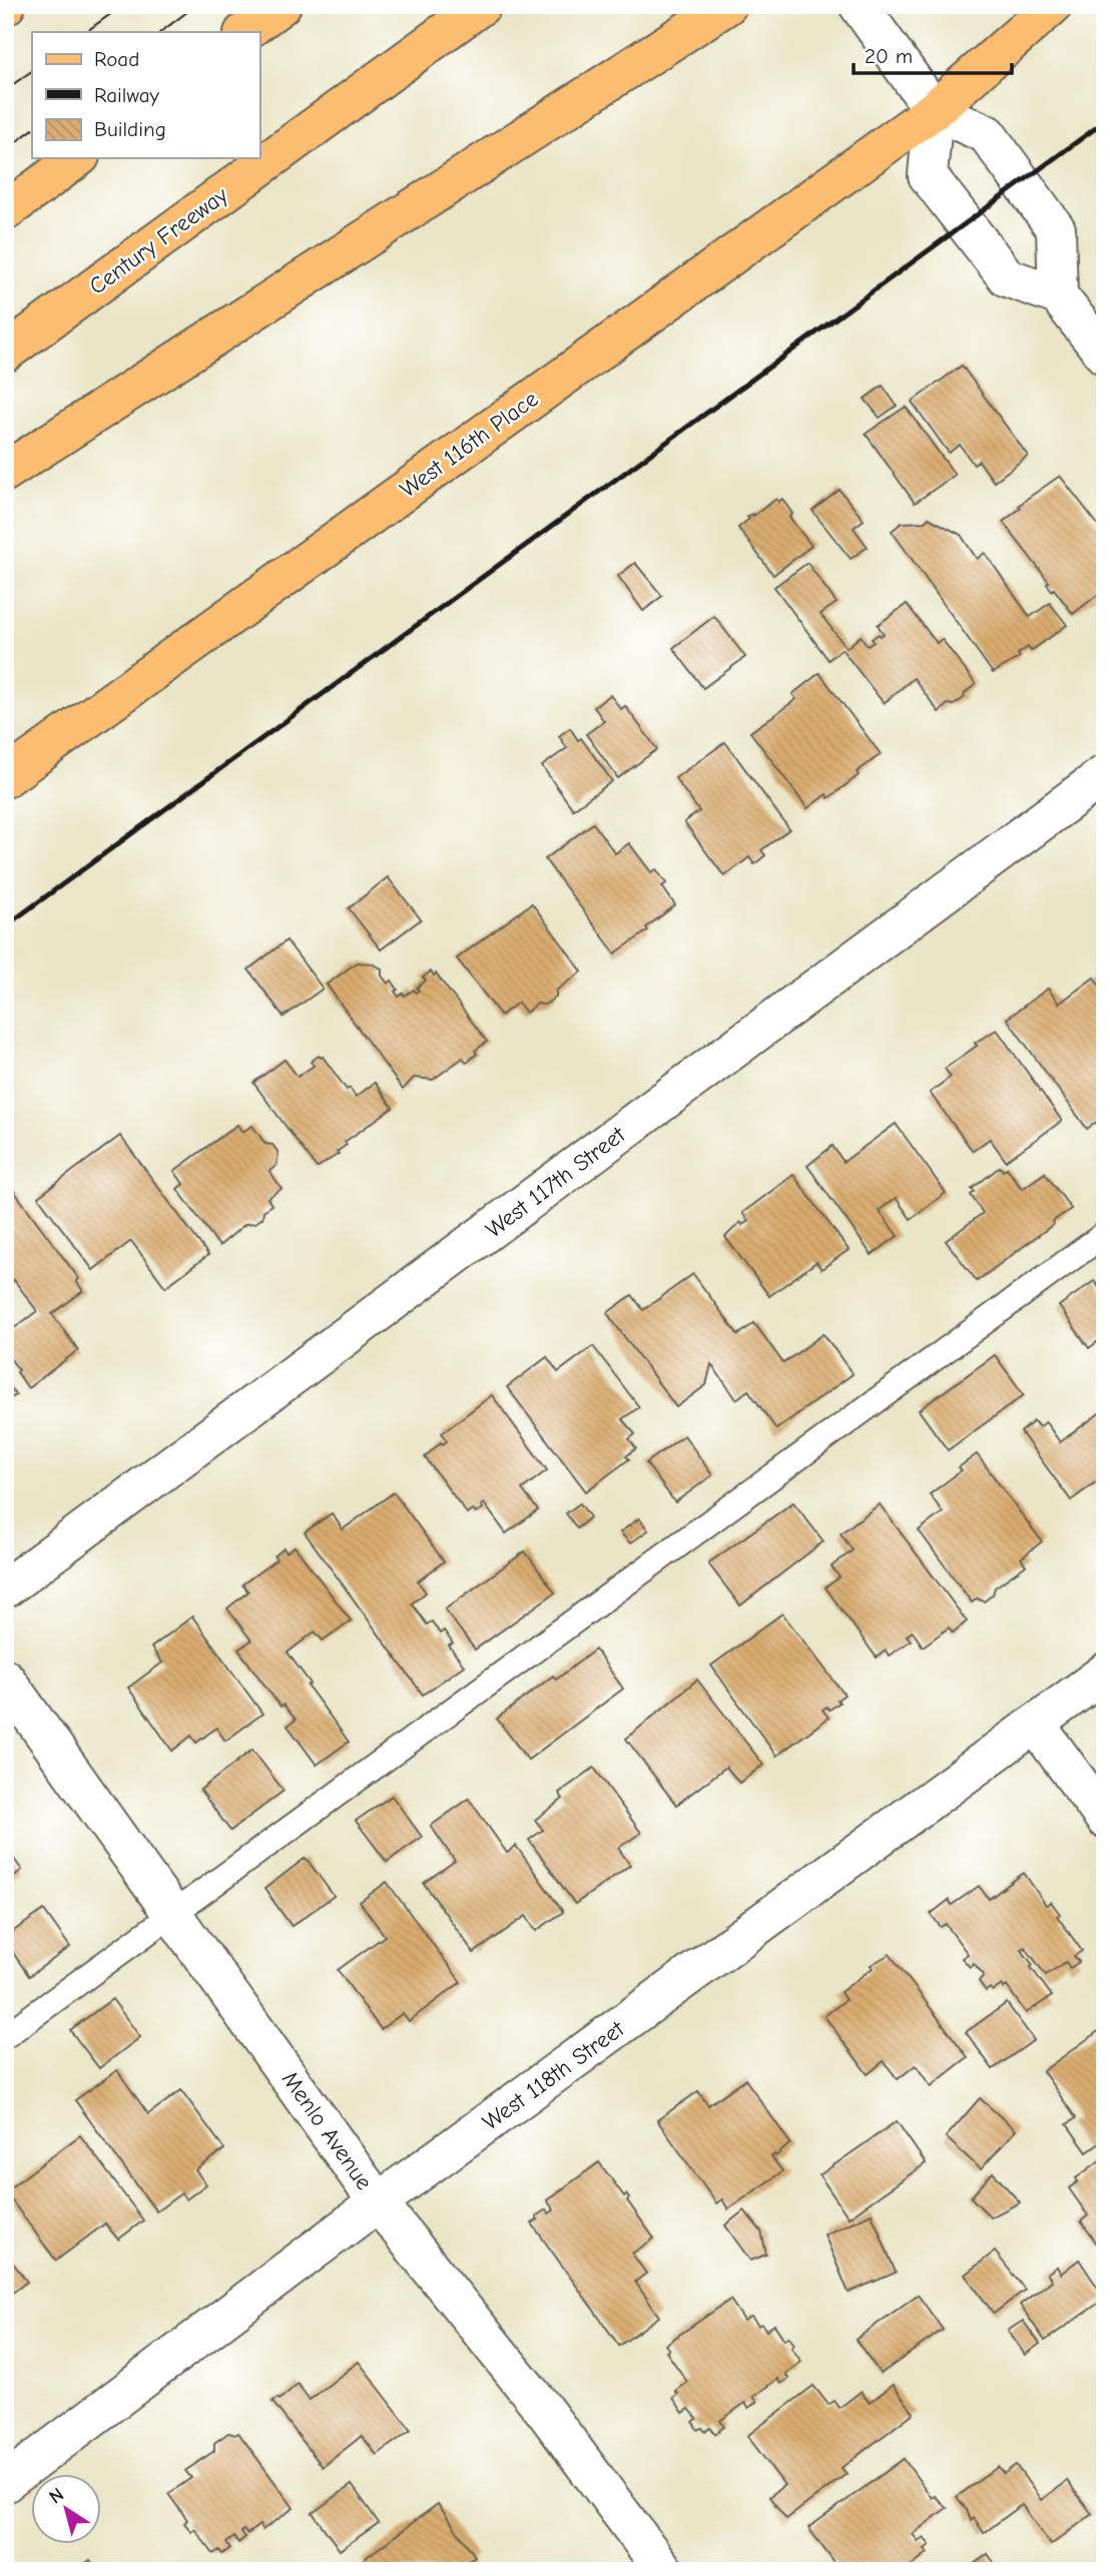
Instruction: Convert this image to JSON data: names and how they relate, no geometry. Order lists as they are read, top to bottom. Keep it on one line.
{"streets":{"main road":["Century Freeway","West 116th Place"],"street":["West 117th Street","West 118th Street","Menlo Avenue"]},"crossings":[["West 118th Street","Menlo Avenue"]],"legend":["Road","Railway","Building"],"scale_bar":"20 m","north":"top left"}
